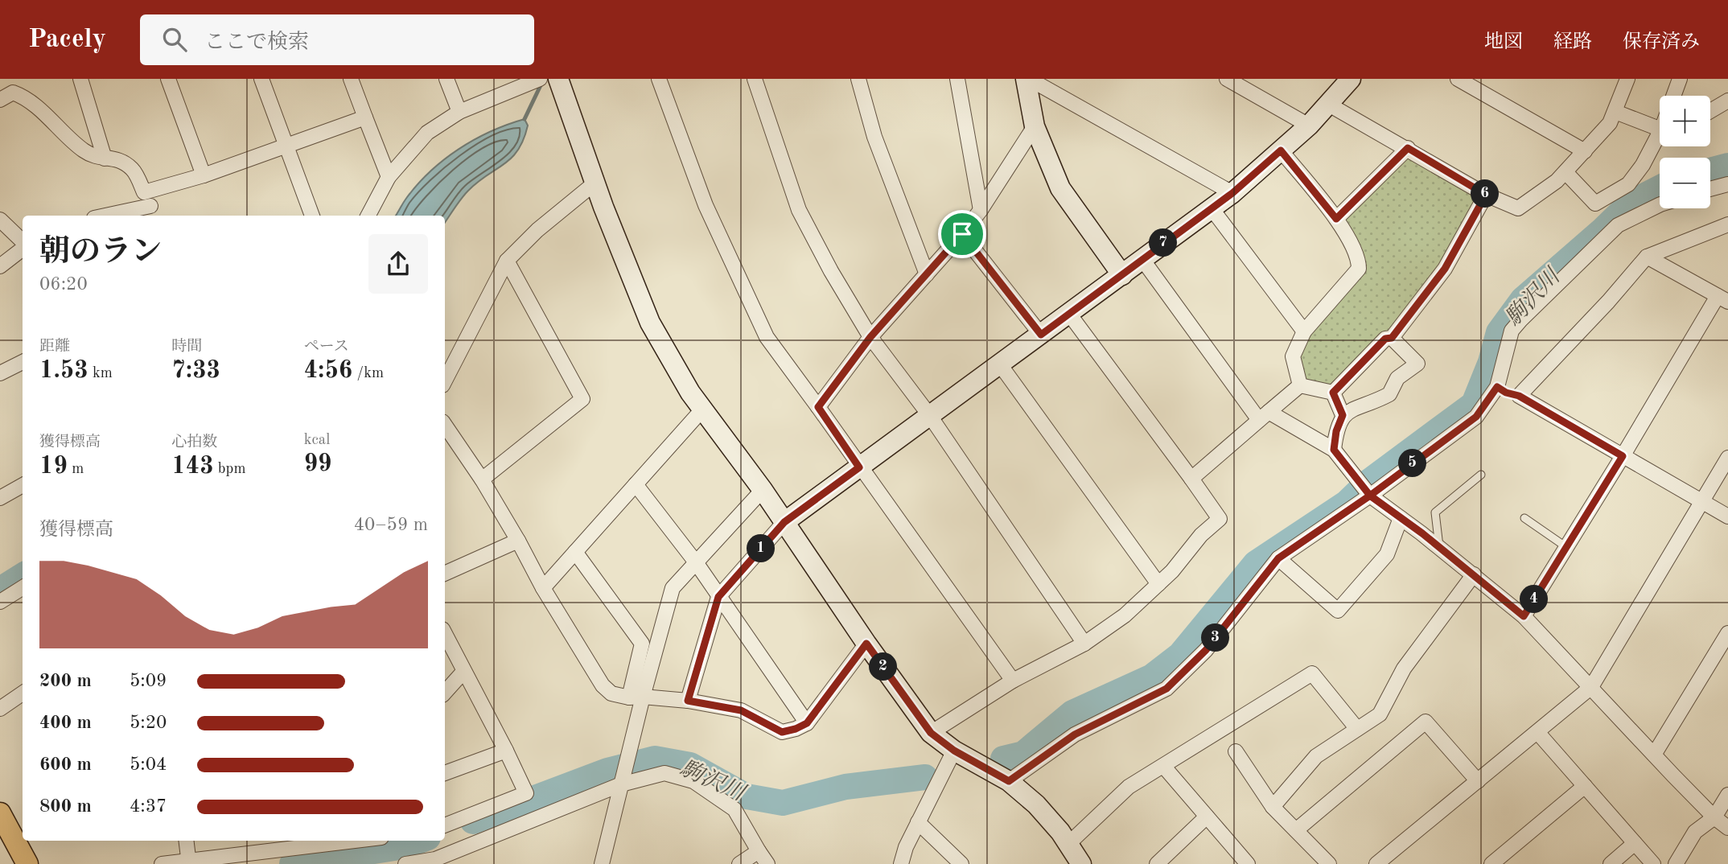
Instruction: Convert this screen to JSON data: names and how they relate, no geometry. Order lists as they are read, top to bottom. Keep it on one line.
{"water":["駒沢川"],"page":{"header":"Pacely","search":"ここで検索","nav":["地図","経路","保存済み"],"map_buttons":["+","−"],"pins":["6","7","5","1","4","3","2"],"heading":["朝のラン","06:20"],"stats":[["距離","1.53 km"],["時間","7:33"],["ペース","4:56 /km"],["獲得標高","19 m"],["心拍数","143 bpm"],["kcal","99"]],"chart":["獲得標高","40–59 m"],"list":[{"name":"200 m","note":"5:09"},{"name":"400 m","note":"5:20"},{"name":"600 m","note":"5:04"},{"name":"800 m","note":"4:37"}]}}
